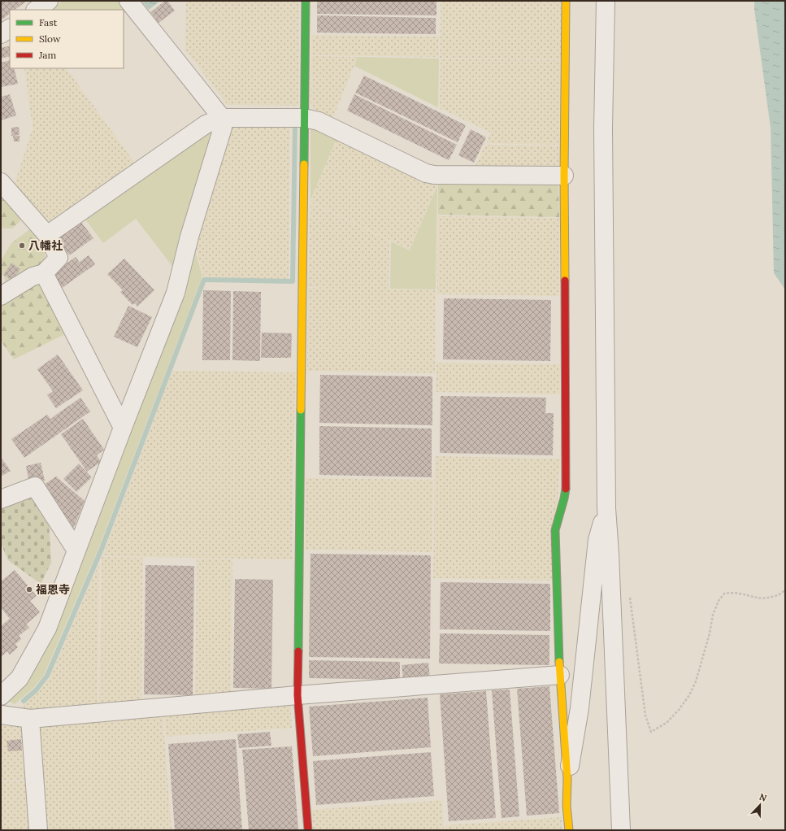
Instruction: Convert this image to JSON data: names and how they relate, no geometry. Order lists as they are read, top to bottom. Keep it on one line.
{"places":["八幡社","福恩寺"],"legend":["Fast","Slow","Jam"],"north":"top"}
